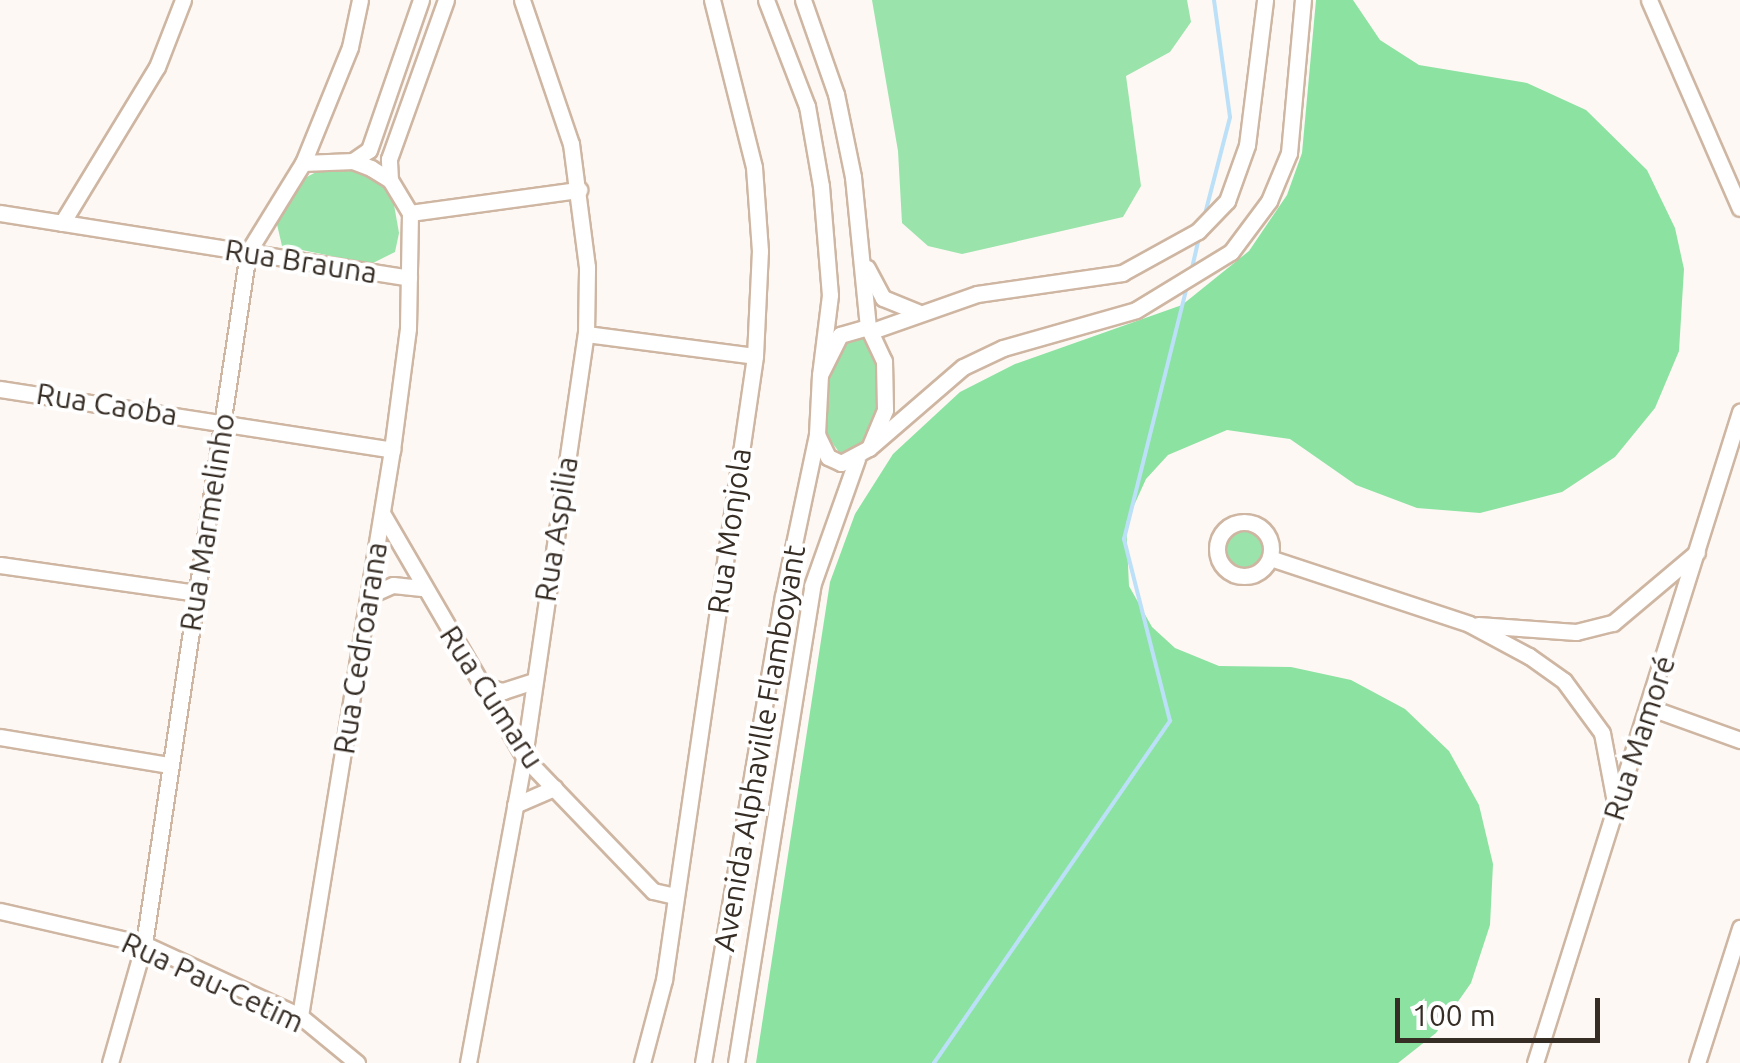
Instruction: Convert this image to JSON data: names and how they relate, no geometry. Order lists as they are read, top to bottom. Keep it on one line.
{"streets":{"street":["Rua Brauna","Rua Caoba","Rua Marmelinho","Rua Aspilia","Rua Monjola","Rua Cedroarana","Rua Cumaru","Rua Mamoré","Avenida Alphaville Flamboyant","Rua Pau-Cetim"]},"crossings":[["Rua Brauna","Rua Marmelinho"],["Rua Brauna","Rua Cedroarana"],["Rua Caoba","Rua Marmelinho"],["Rua Caoba","Rua Cedroarana"],["Rua Marmelinho","Rua Pau-Cetim"],["Rua Aspilia","Rua Cumaru"],["Rua Monjola","Rua Cumaru"],["Rua Cedroarana","Rua Cumaru"],["Rua Cedroarana","Rua Pau-Cetim"]],"scale_bar":"100 m"}
